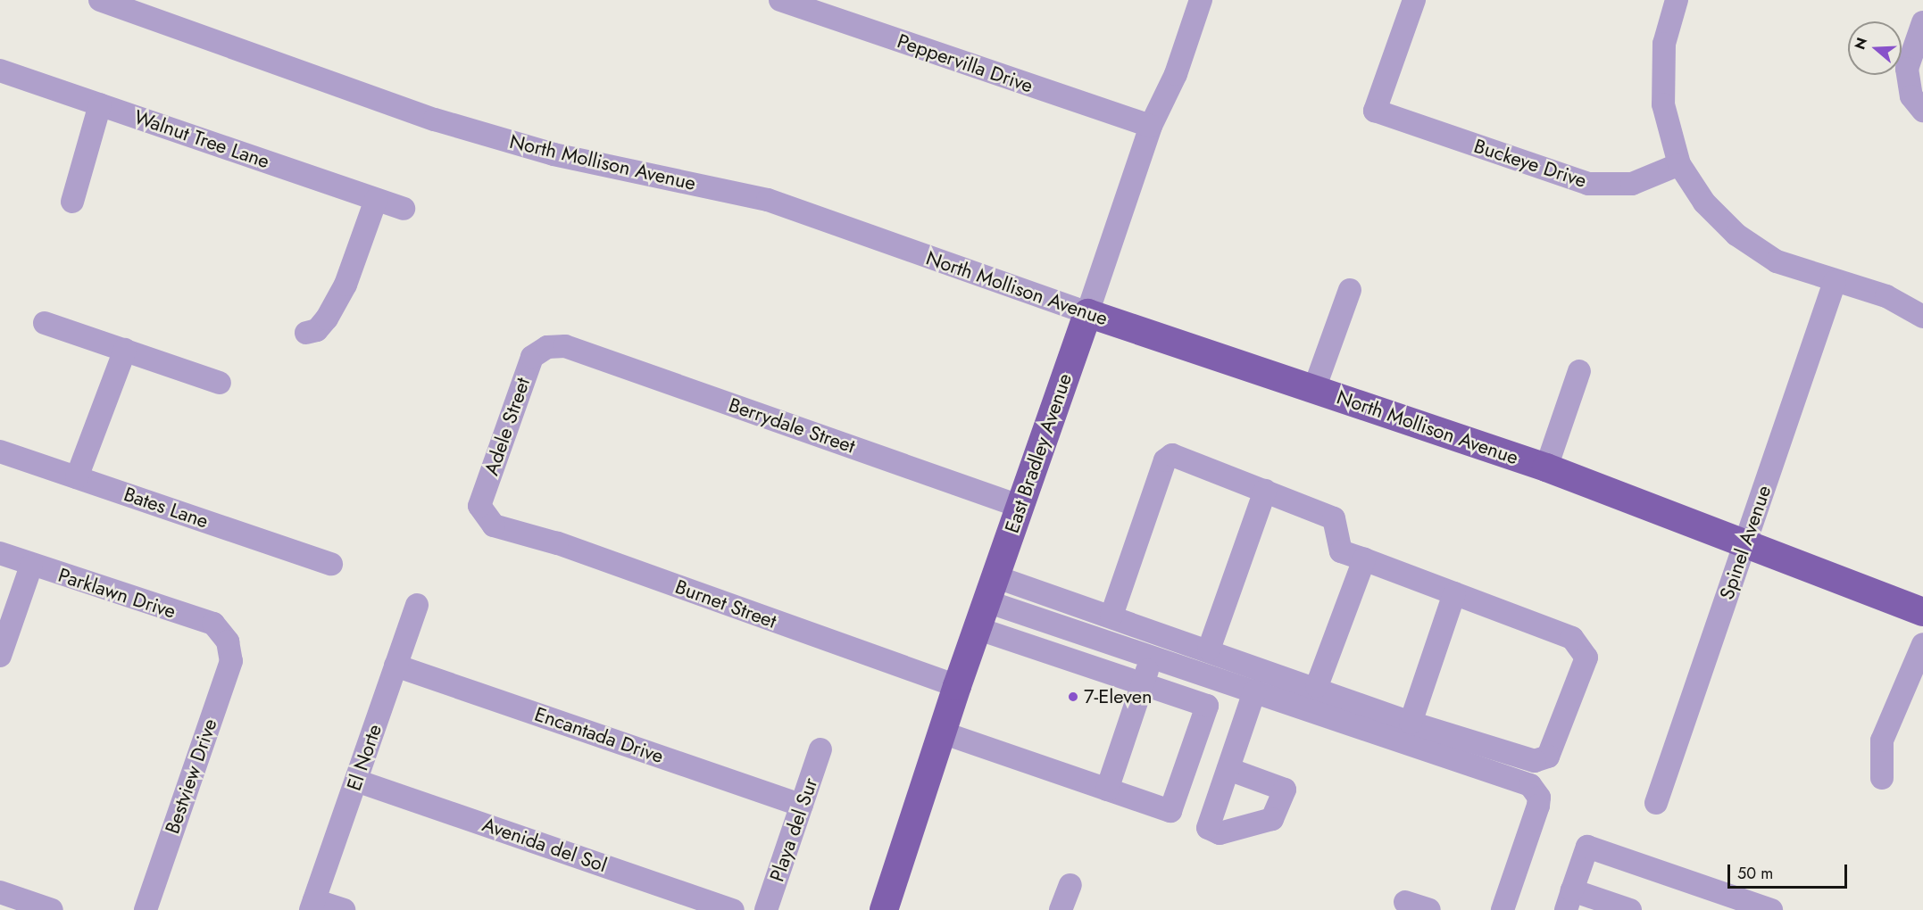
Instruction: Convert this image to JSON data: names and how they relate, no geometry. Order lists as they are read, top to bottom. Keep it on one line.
{"streets":{"main road":["North Mollison Avenue","East Bradley Avenue"],"street":["Peppervilla Drive","Walnut Tree Lane","Buckeye Drive","Berrydale Street","Adele Street","Bates Lane","Spinel Avenue","Parklawn Drive","Burnet Street","Encantada Drive","El Norte","Bestview Drive","Playa del Sur","Avenida del Sol"]},"crossings":[["Peppervilla Drive","East Bradley Avenue"],["North Mollison Avenue","East Bradley Avenue"],["North Mollison Avenue","Spinel Avenue"],["Berrydale Street","Adele Street"],["Berrydale Street","East Bradley Avenue"],["Adele Street","Burnet Street"],["East Bradley Avenue","Burnet Street"],["Parklawn Drive","Bestview Drive"],["Encantada Drive","El Norte"],["Encantada Drive","Playa del Sur"],["El Norte","Avenida del Sol"]],"places":["7-Eleven"],"scale_bar":"50 m","north":"left"}
